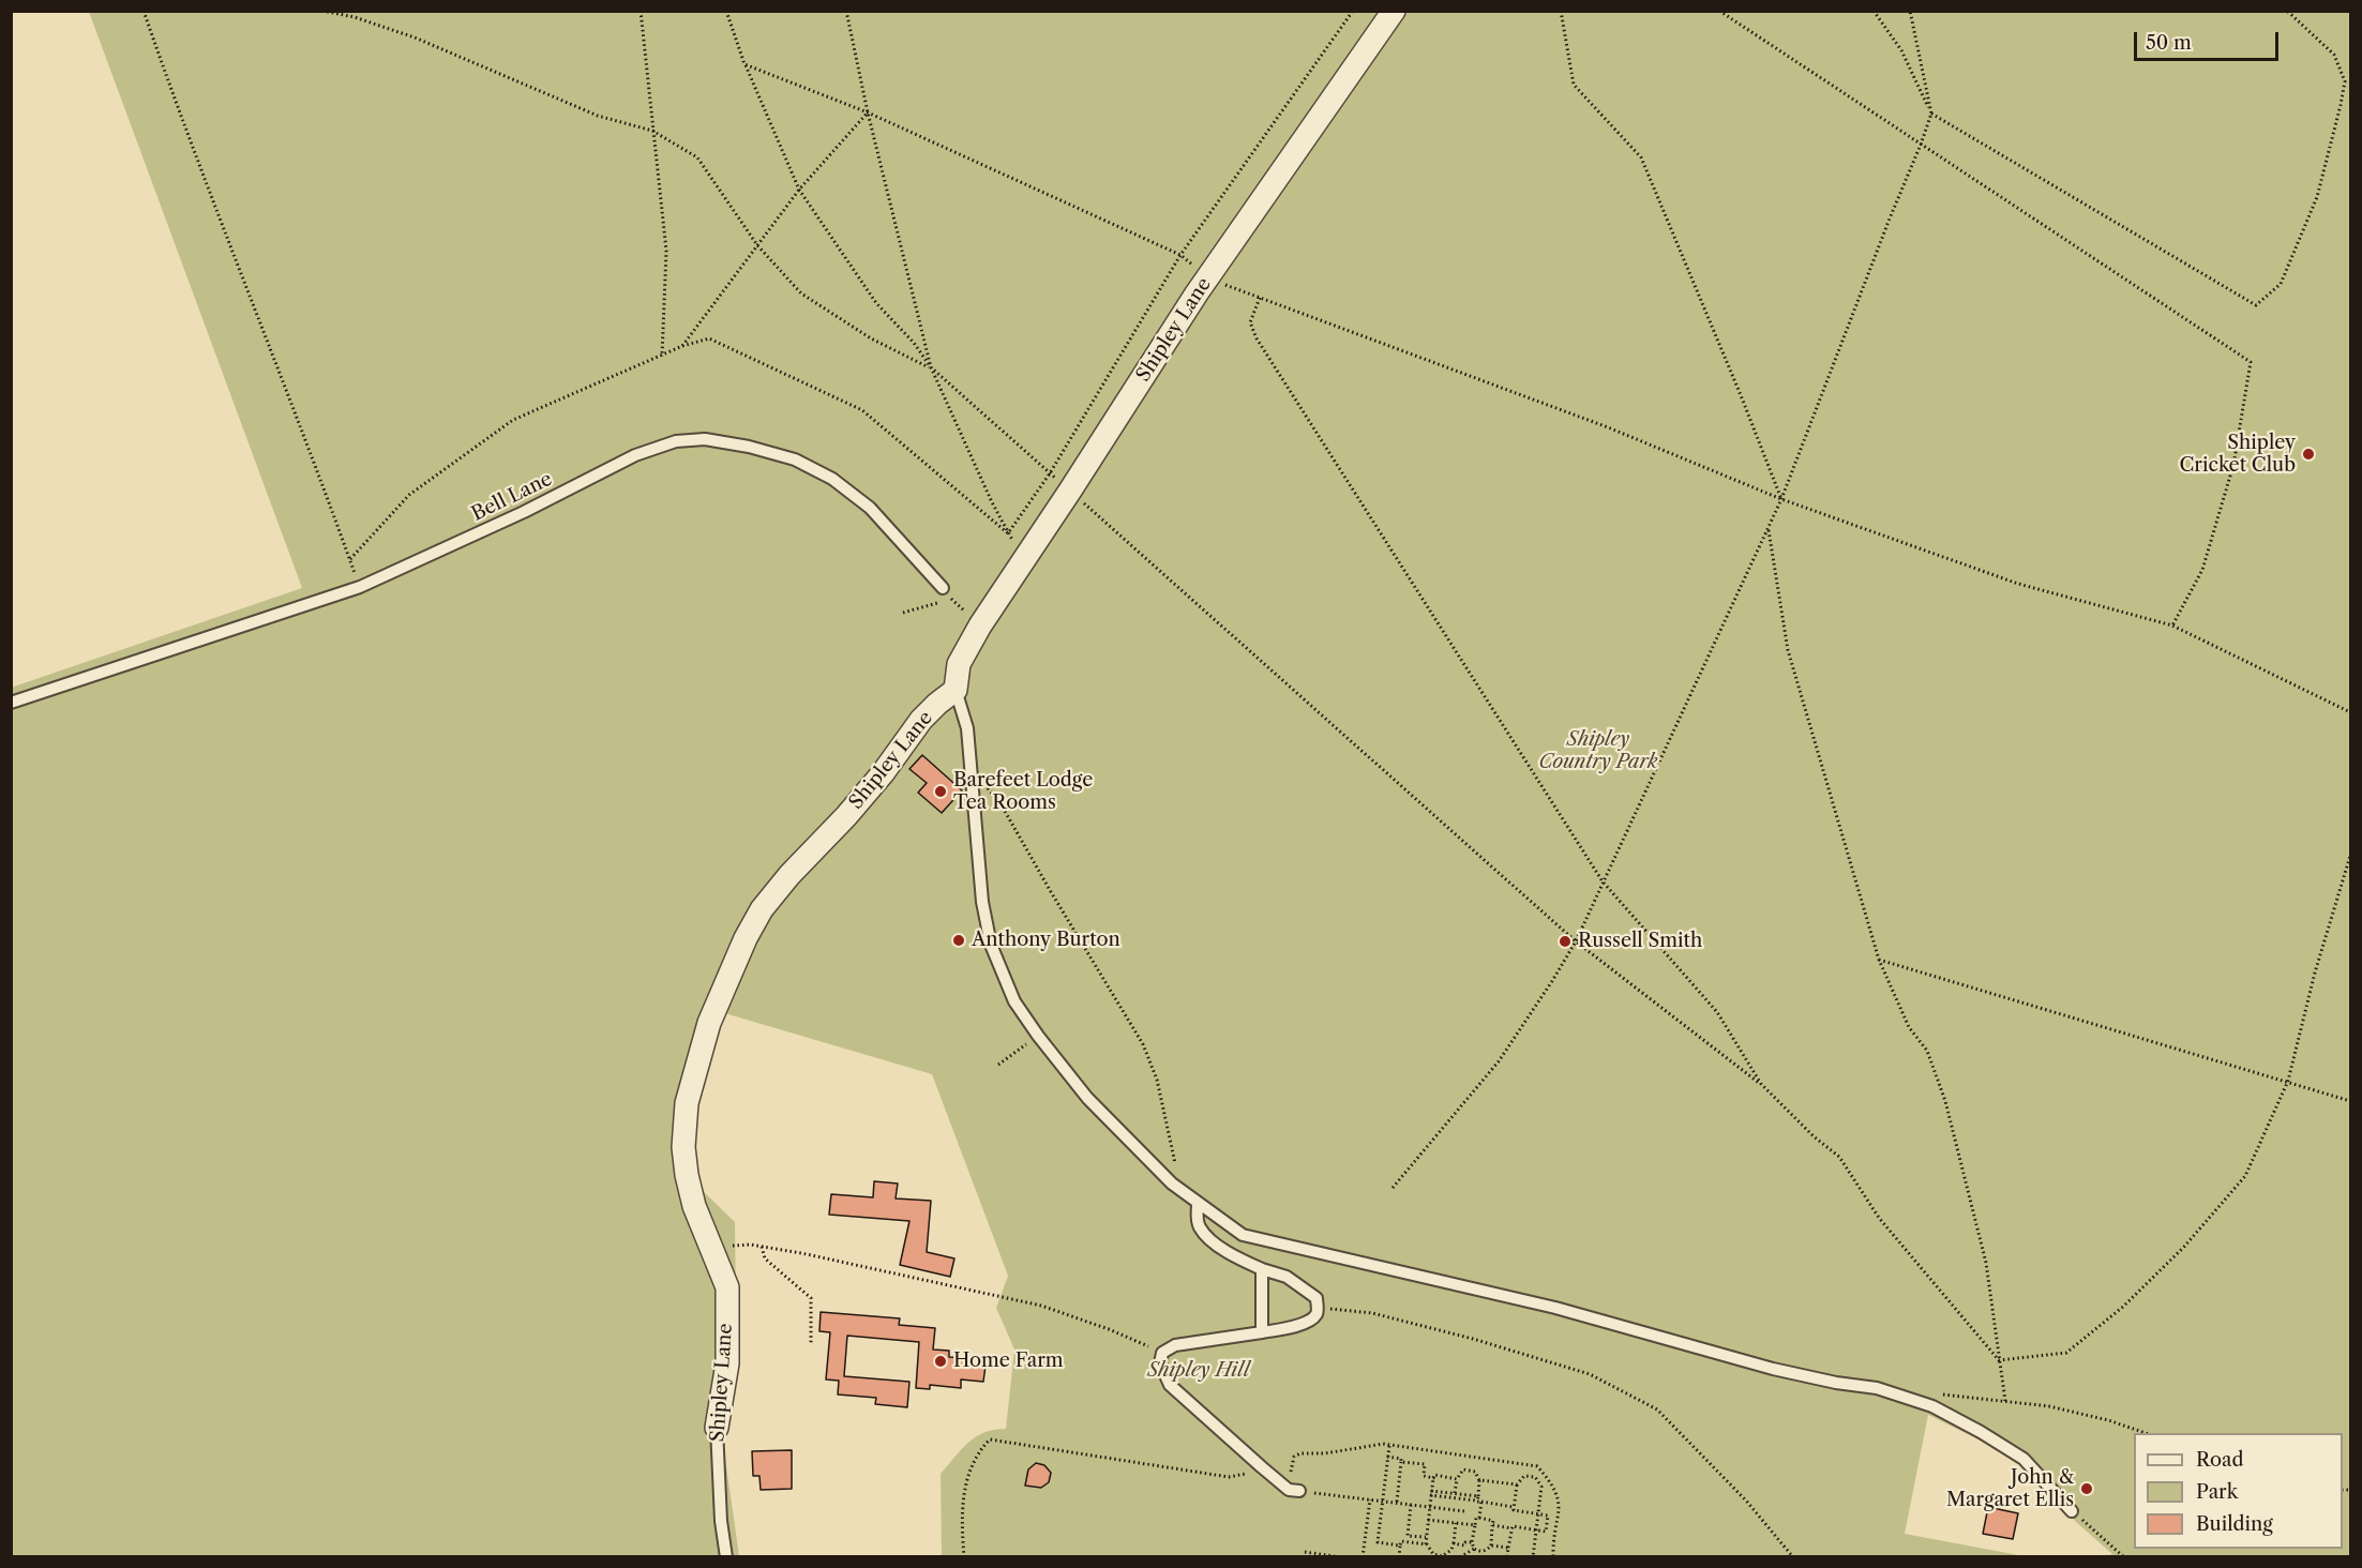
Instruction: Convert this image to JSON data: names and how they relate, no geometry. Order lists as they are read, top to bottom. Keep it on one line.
{"streets":{"street":["Shipley Lane"],"lane":["Bell Lane"]},"parks":["Shipley Country Park","Shipley Hill"],"places":["Shipley Cricket Club","Barefeet Lodge Tea Rooms","Anthony Burton","Russell Smith","Home Farm","John & Margaret Ellis"],"legend":["Road","Park","Building"],"scale_bar":"50 m"}
